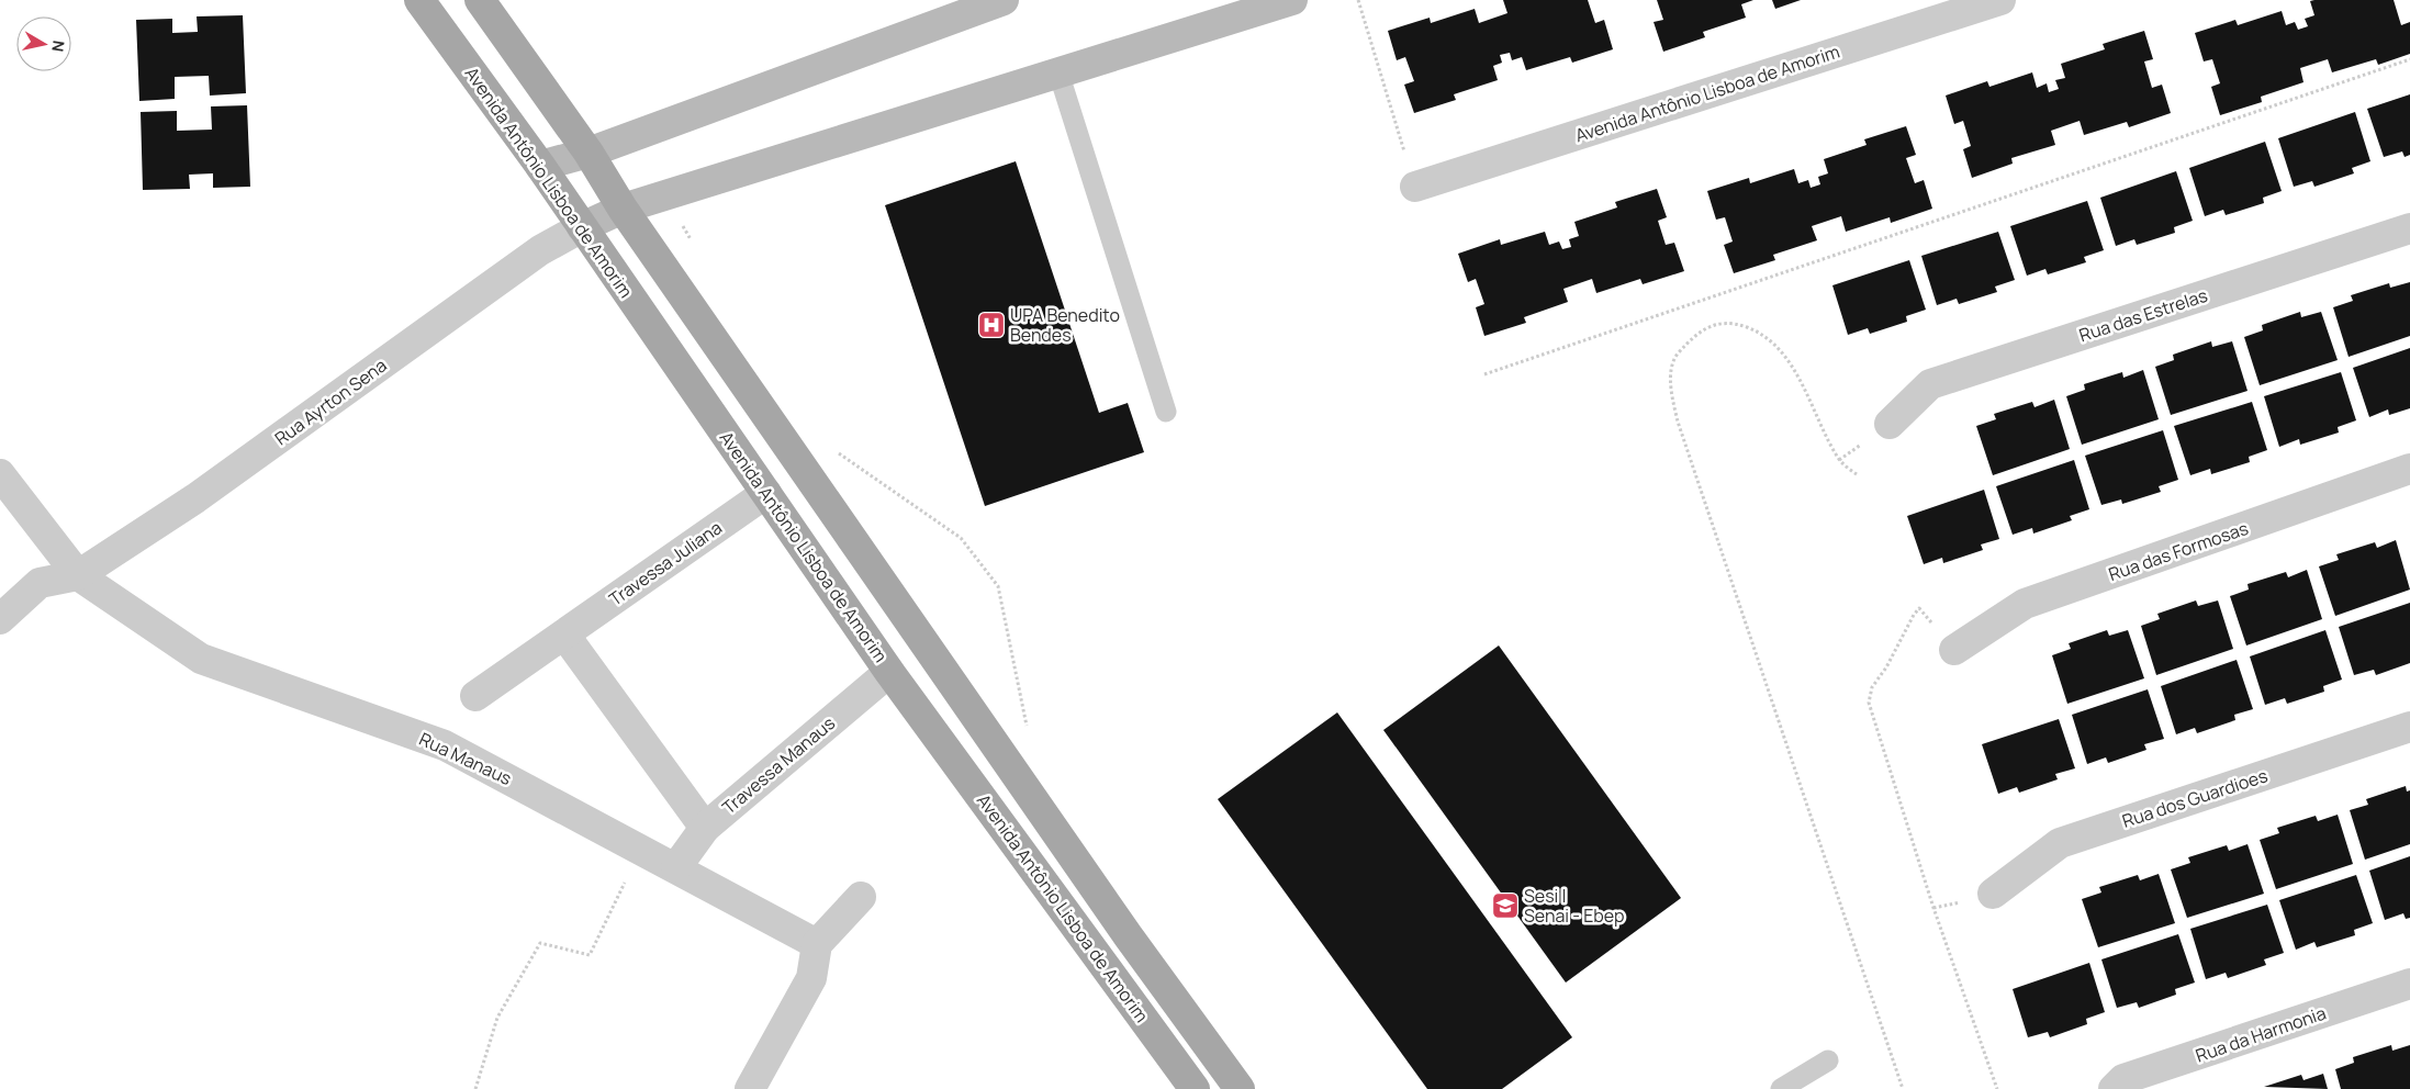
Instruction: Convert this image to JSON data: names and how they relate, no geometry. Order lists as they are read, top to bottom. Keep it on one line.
{"streets":{"main road":["Avenida Antônio Lisboa de Amorim"],"street":["Rua das Estrelas","Rua Ayrton Sena","Rua das Formosas","Travessa Juliana","Rua Manaus","Travessa Manaus","Rua dos Guardioes","Rua da Harmonia"]},"crossings":[["Avenida Antônio Lisboa de Amorim","Rua Ayrton Sena"],["Avenida Antônio Lisboa de Amorim","Travessa Juliana"],["Avenida Antônio Lisboa de Amorim","Travessa Manaus"],["Rua Ayrton Sena","Rua Manaus"],["Rua Manaus","Travessa Manaus"]],"places":{"hospital":["UPA Benedito Bendes"],"school or university":["Sesi | Senai - Ebep"]},"north":"right"}
